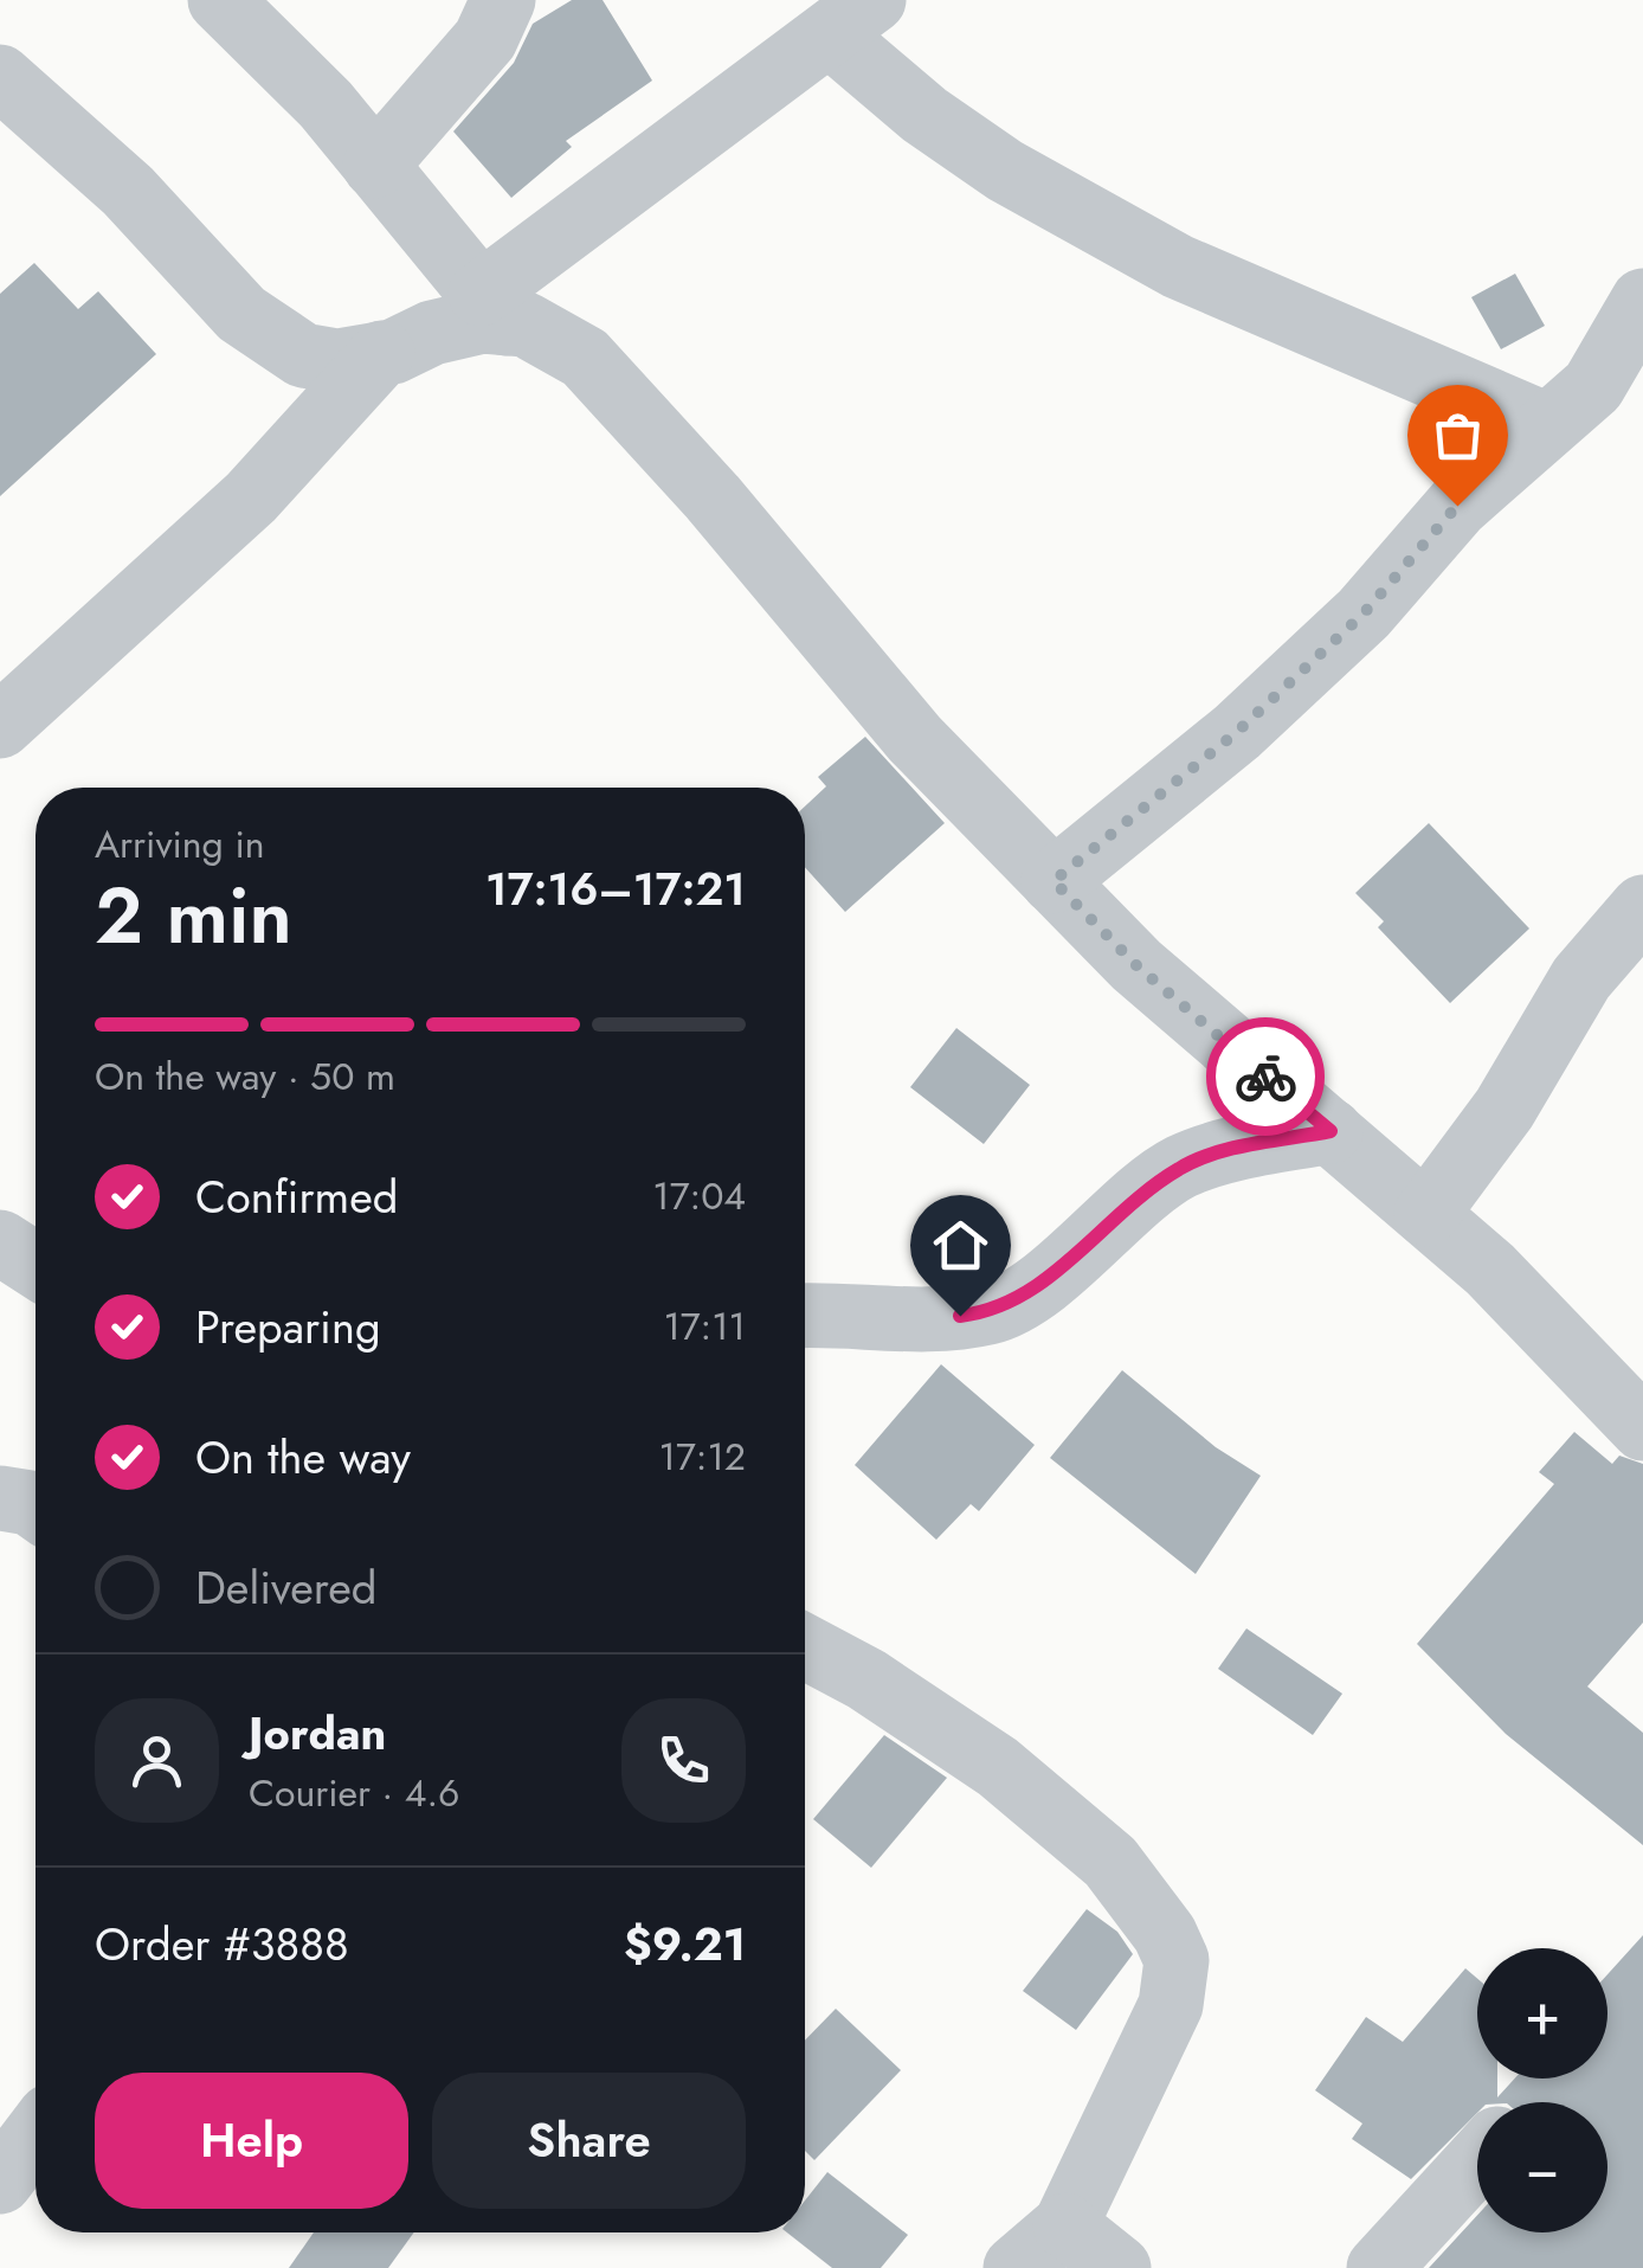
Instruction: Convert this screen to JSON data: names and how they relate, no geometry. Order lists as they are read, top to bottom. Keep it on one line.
{"page":{"heading":["2 min","Arriving in","17:16–17:21"],"panel":["Jordan","Courier · 4.6","Order #3888","$9.21"],"bar":"On the way · 50 m","list":[["Confirmed","17:04"],["Preparing","17:11"],["On the way","17:12"],"Delivered"],"map_buttons":["+","−"],"buttons":["Help","Share"]}}
